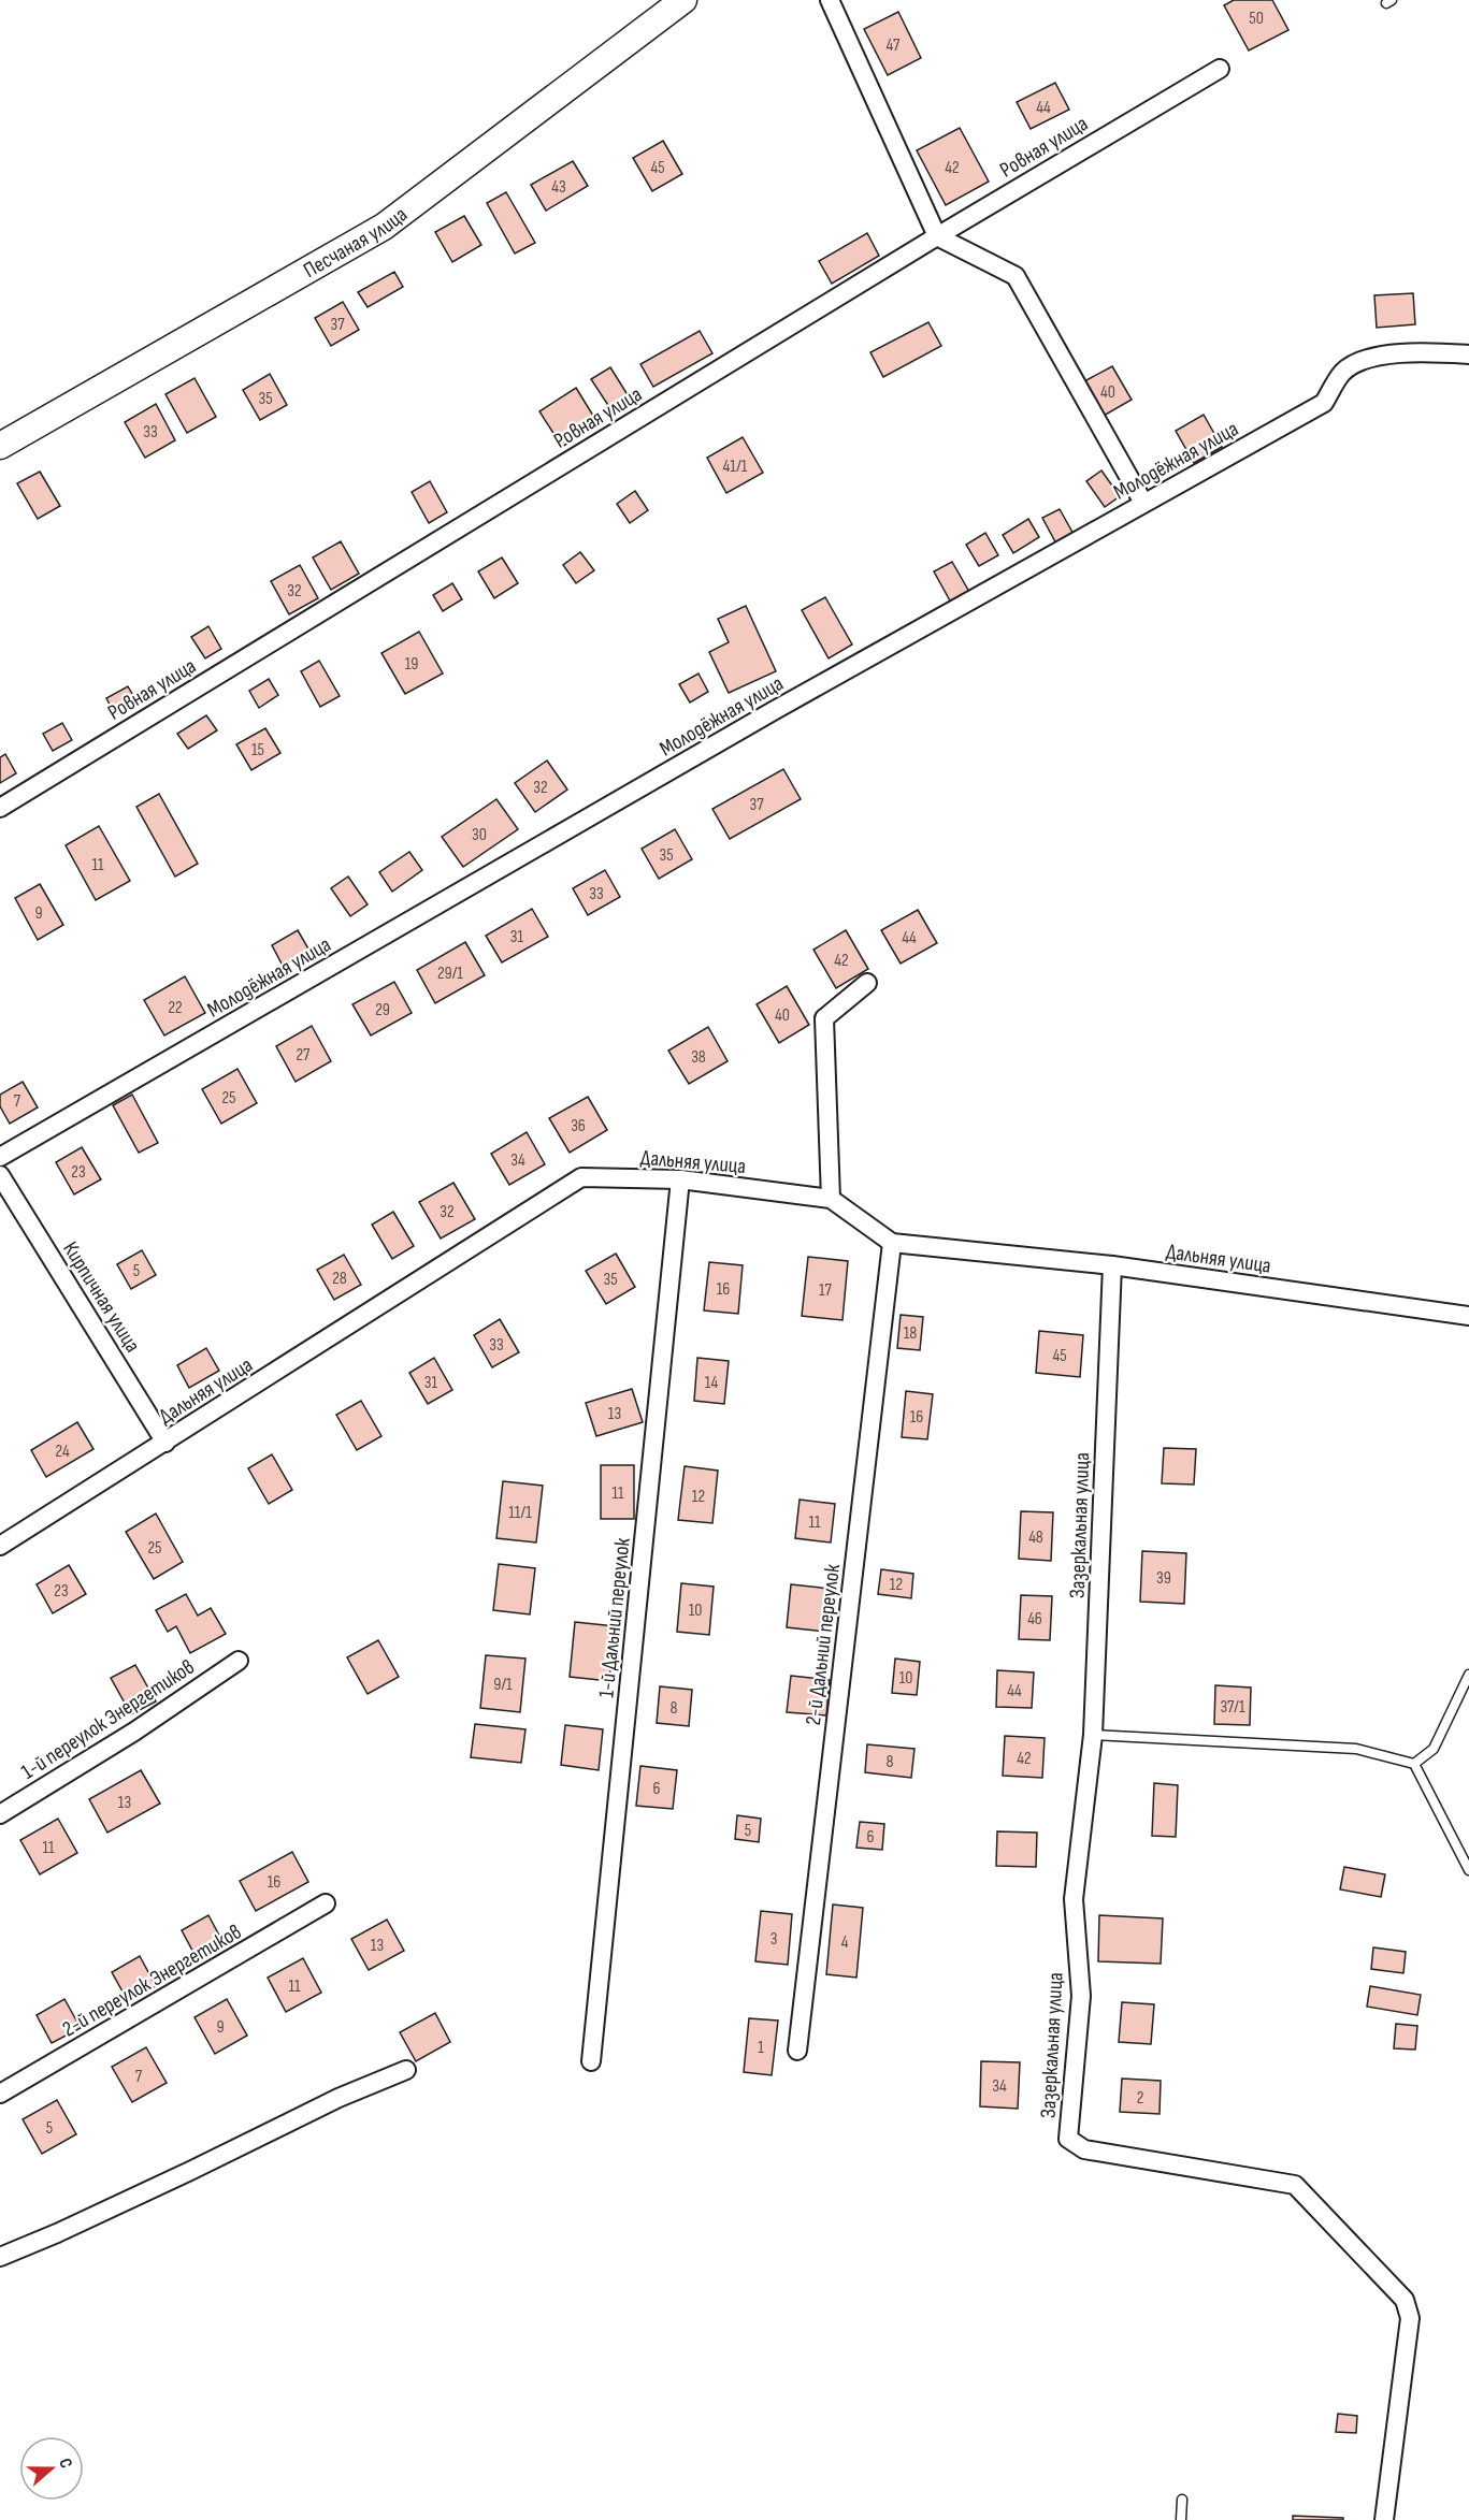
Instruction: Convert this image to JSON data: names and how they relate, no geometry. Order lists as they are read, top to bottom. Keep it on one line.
{"streets":{"street":["Ровная улица","Песчаная улица","Молодёжная улица","Дальняя улица","Кирпичная улица","Зазеркальная улица","1-й Дальний переулок","2-й Дальний переулок","1-й переулок Энергетиков","2-й переулок Энергетиков"]},"crossings":[["Дальняя улица","Кирпичная улица"],["Дальняя улица","Зазеркальная улица"],["Дальняя улица","1-й Дальний переулок"],["Дальняя улица","2-й Дальний переулок"]],"house_numbers":["50","47","44","45","42","43","37","40","35","33","41/1","32","19","15","32","37","30","35","11","33","9","31","44","42","29/1","22","29","40","27","38","25","7","36","34","23","32","5","28","35","16","17","18","33","45","31","14","13","16","24","11","12","11/1","11","48","25","39","12","23","10","46","10","9/1","44","37/1","8","42","8","6","13","5","6","11","16","3","4","13","11","9","1","7","34","2","5"],"north":"right"}
